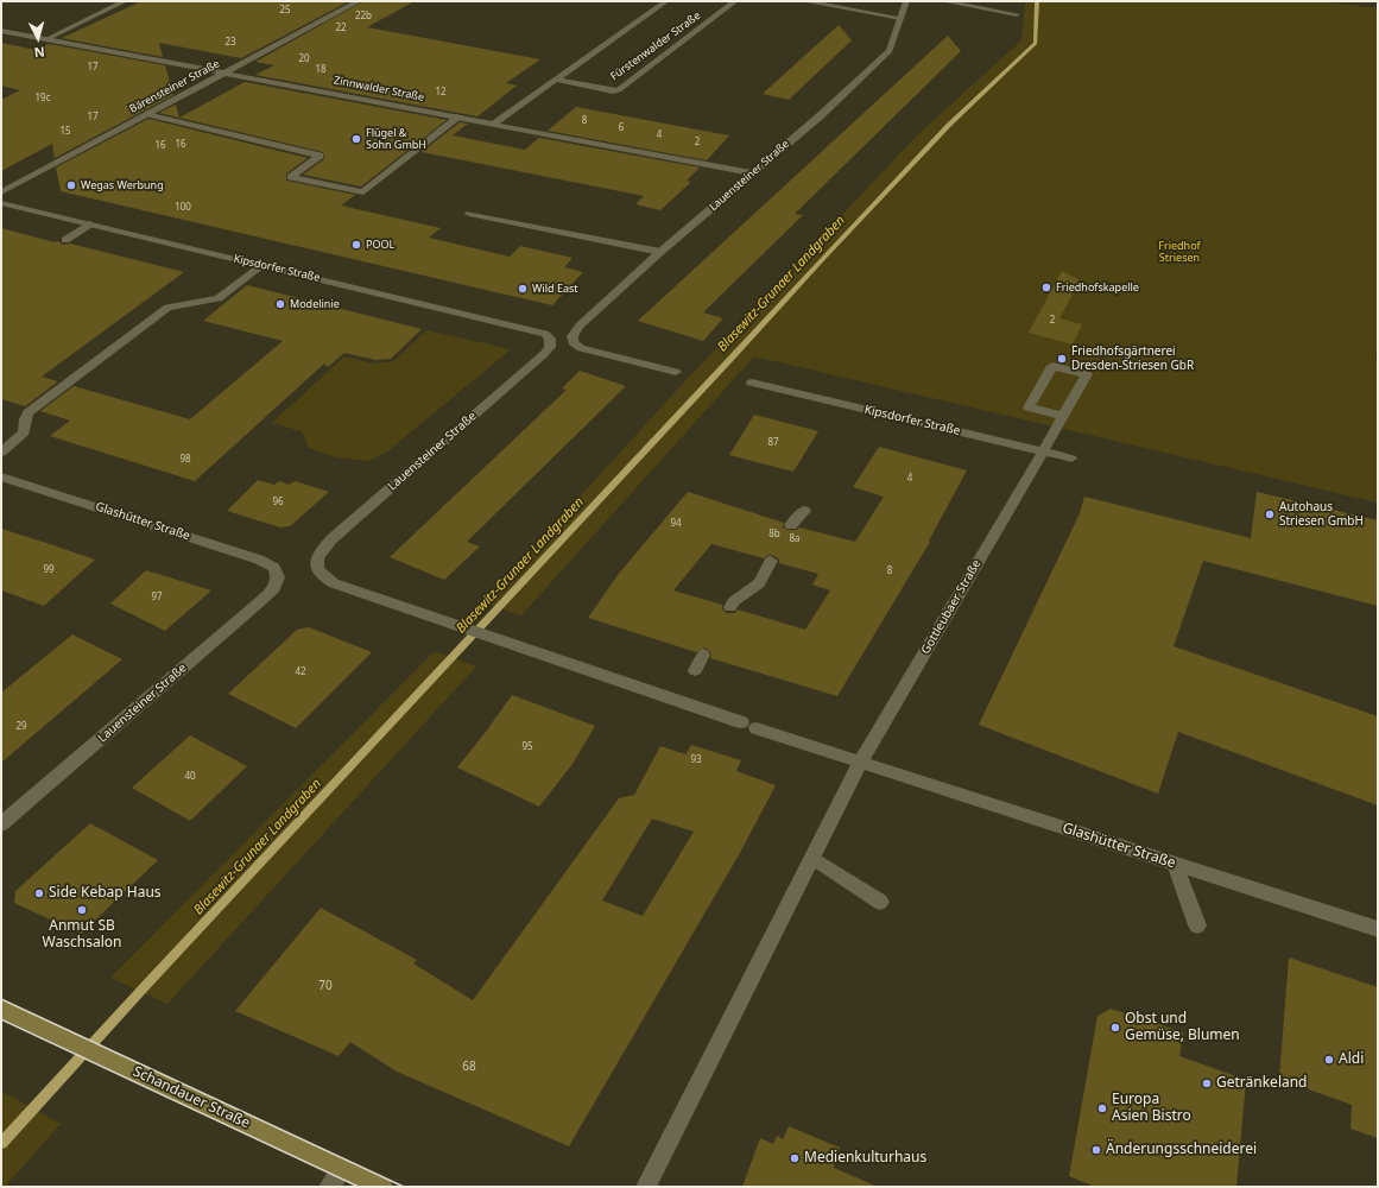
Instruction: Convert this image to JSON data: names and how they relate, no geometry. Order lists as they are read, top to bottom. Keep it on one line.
{"streets":{"main road":["Schandauer Straße"],"street":["Fürstenwalder Straße","Bärensteiner Straße","Zinnwalder Straße","Lauensteiner Straße","Kipsdorfer Straße","Glashütter Straße","Gottleubaer Straße"]},"crossings":[["Bärensteiner Straße","Zinnwalder Straße"],["Zinnwalder Straße","Lauensteiner Straße"],["Lauensteiner Straße","Kipsdorfer Straße"],["Lauensteiner Straße","Glashütter Straße"],["Kipsdorfer Straße","Gottleubaer Straße"],["Glashütter Straße","Gottleubaer Straße"]],"water":["Blasewitz‐Grunaer Landgraben"],"parks":["Friedhof Striesen"],"places":["Flügel & Sohn GmbH","Wegas Werbung","POOL","Friedhofskapelle","Wild East","Modelinie","Friedhofsgärtnerei Dresden-Striesen GbR","Autohaus Striesen GmbH","Side Kebap Haus","Anmut SB Waschsalon","Obst und Gemüse, Blumen","Aldi","Getränkeland","Europa Asien Bistro","Änderungsschneiderei","Medienkulturhaus"],"house_numbers":["25","22b","22","23","20","17","18","12","19c","17","8","6","15","4","2","16","16","100","2","87","98","4","96","94","8b","8a","99","8","97","42","29","95","93","40","70","68"],"north":"bottom"}
